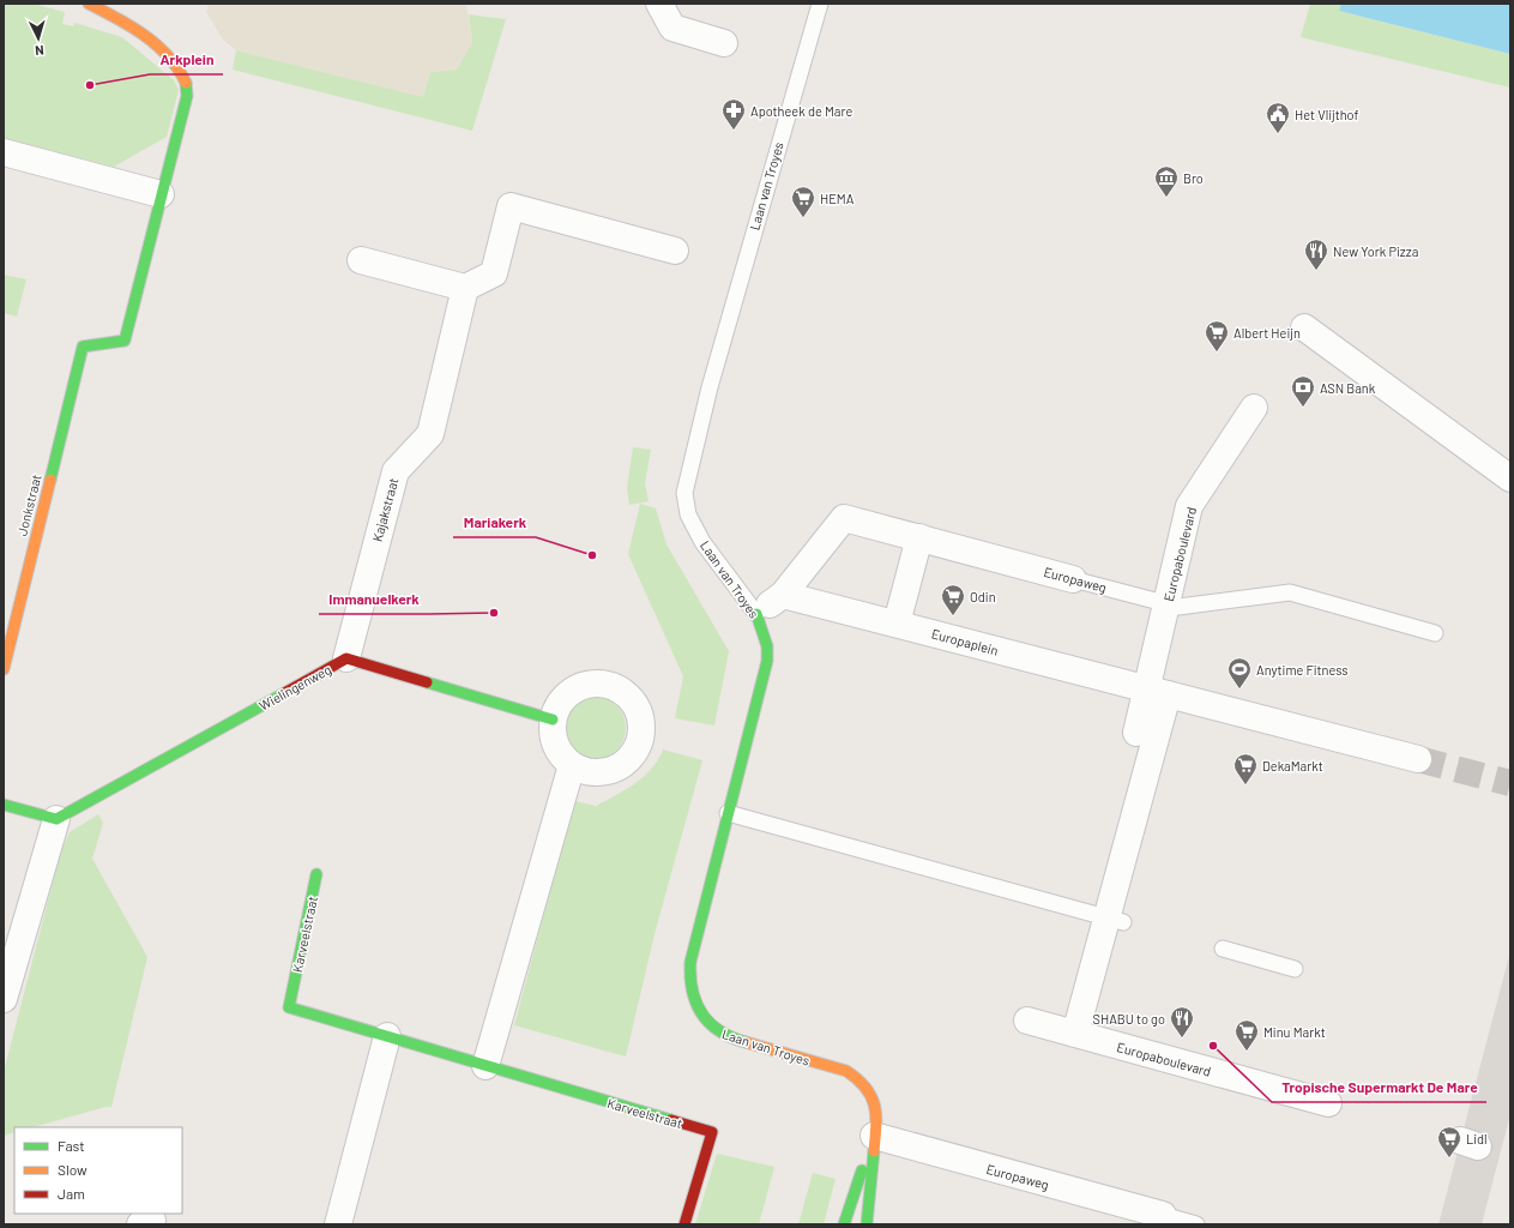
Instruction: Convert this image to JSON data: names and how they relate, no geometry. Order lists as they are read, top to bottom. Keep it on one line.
{"streets":{"street":["Laan van Troyes","Jonkstraat","Kajakstraat","Europaboulevard","Europaweg","Europaplein","Wielingenweg","Karveelstraat"]},"crossings":[["Laan van Troyes","Europaweg"],["Kajakstraat","Wielingenweg"],["Europaboulevard","Europaweg"],["Europaboulevard","Europaplein"],["Europaweg","Europaplein"]],"places":{"other":["Arkplein","Mariakerk","Immanuelkerk","Tropische Supermarkt De Mare"],"pharmacy":["Apotheek de Mare"],"public building":["Het Vlijthof"],"museum":["Bro"],"supermarket":["HEMA","Albert Heijn","Odin","DekaMarkt","Minu Markt","Lidl"],"restaurant":["New York Pizza","SHABU to go"],"bank":["ASN Bank"],"sports":["Anytime Fitness"]},"legend":["Fast","Slow","Jam"],"north":"bottom"}
